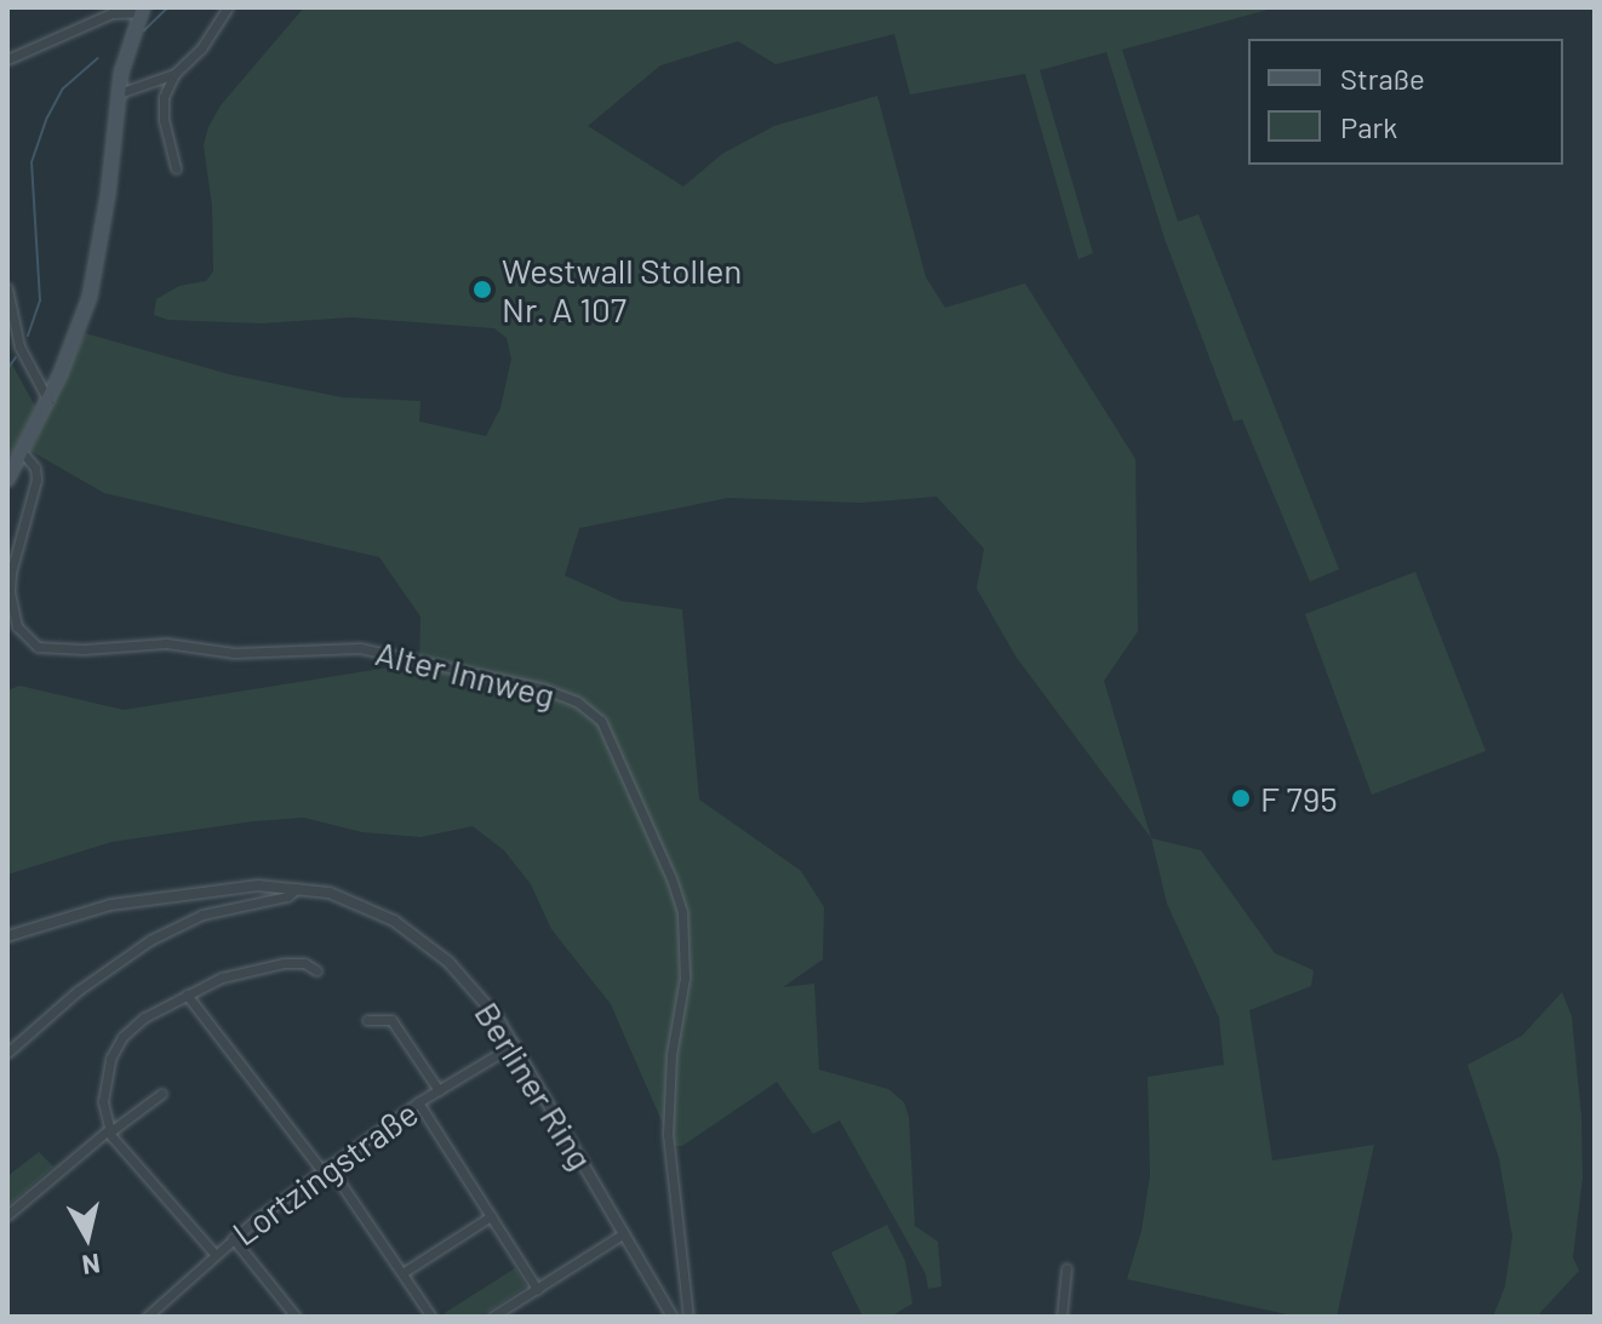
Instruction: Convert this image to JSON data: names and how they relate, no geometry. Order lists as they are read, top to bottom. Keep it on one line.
{"streets":{"street":["Alter Innweg","Berliner Ring","Lortzingstraße"]},"crossings":[["Berliner Ring","Lortzingstraße"]],"places":["Westwall Stollen Nr. A 107","F 795"],"legend":["Straße","Park"],"north":"bottom"}
